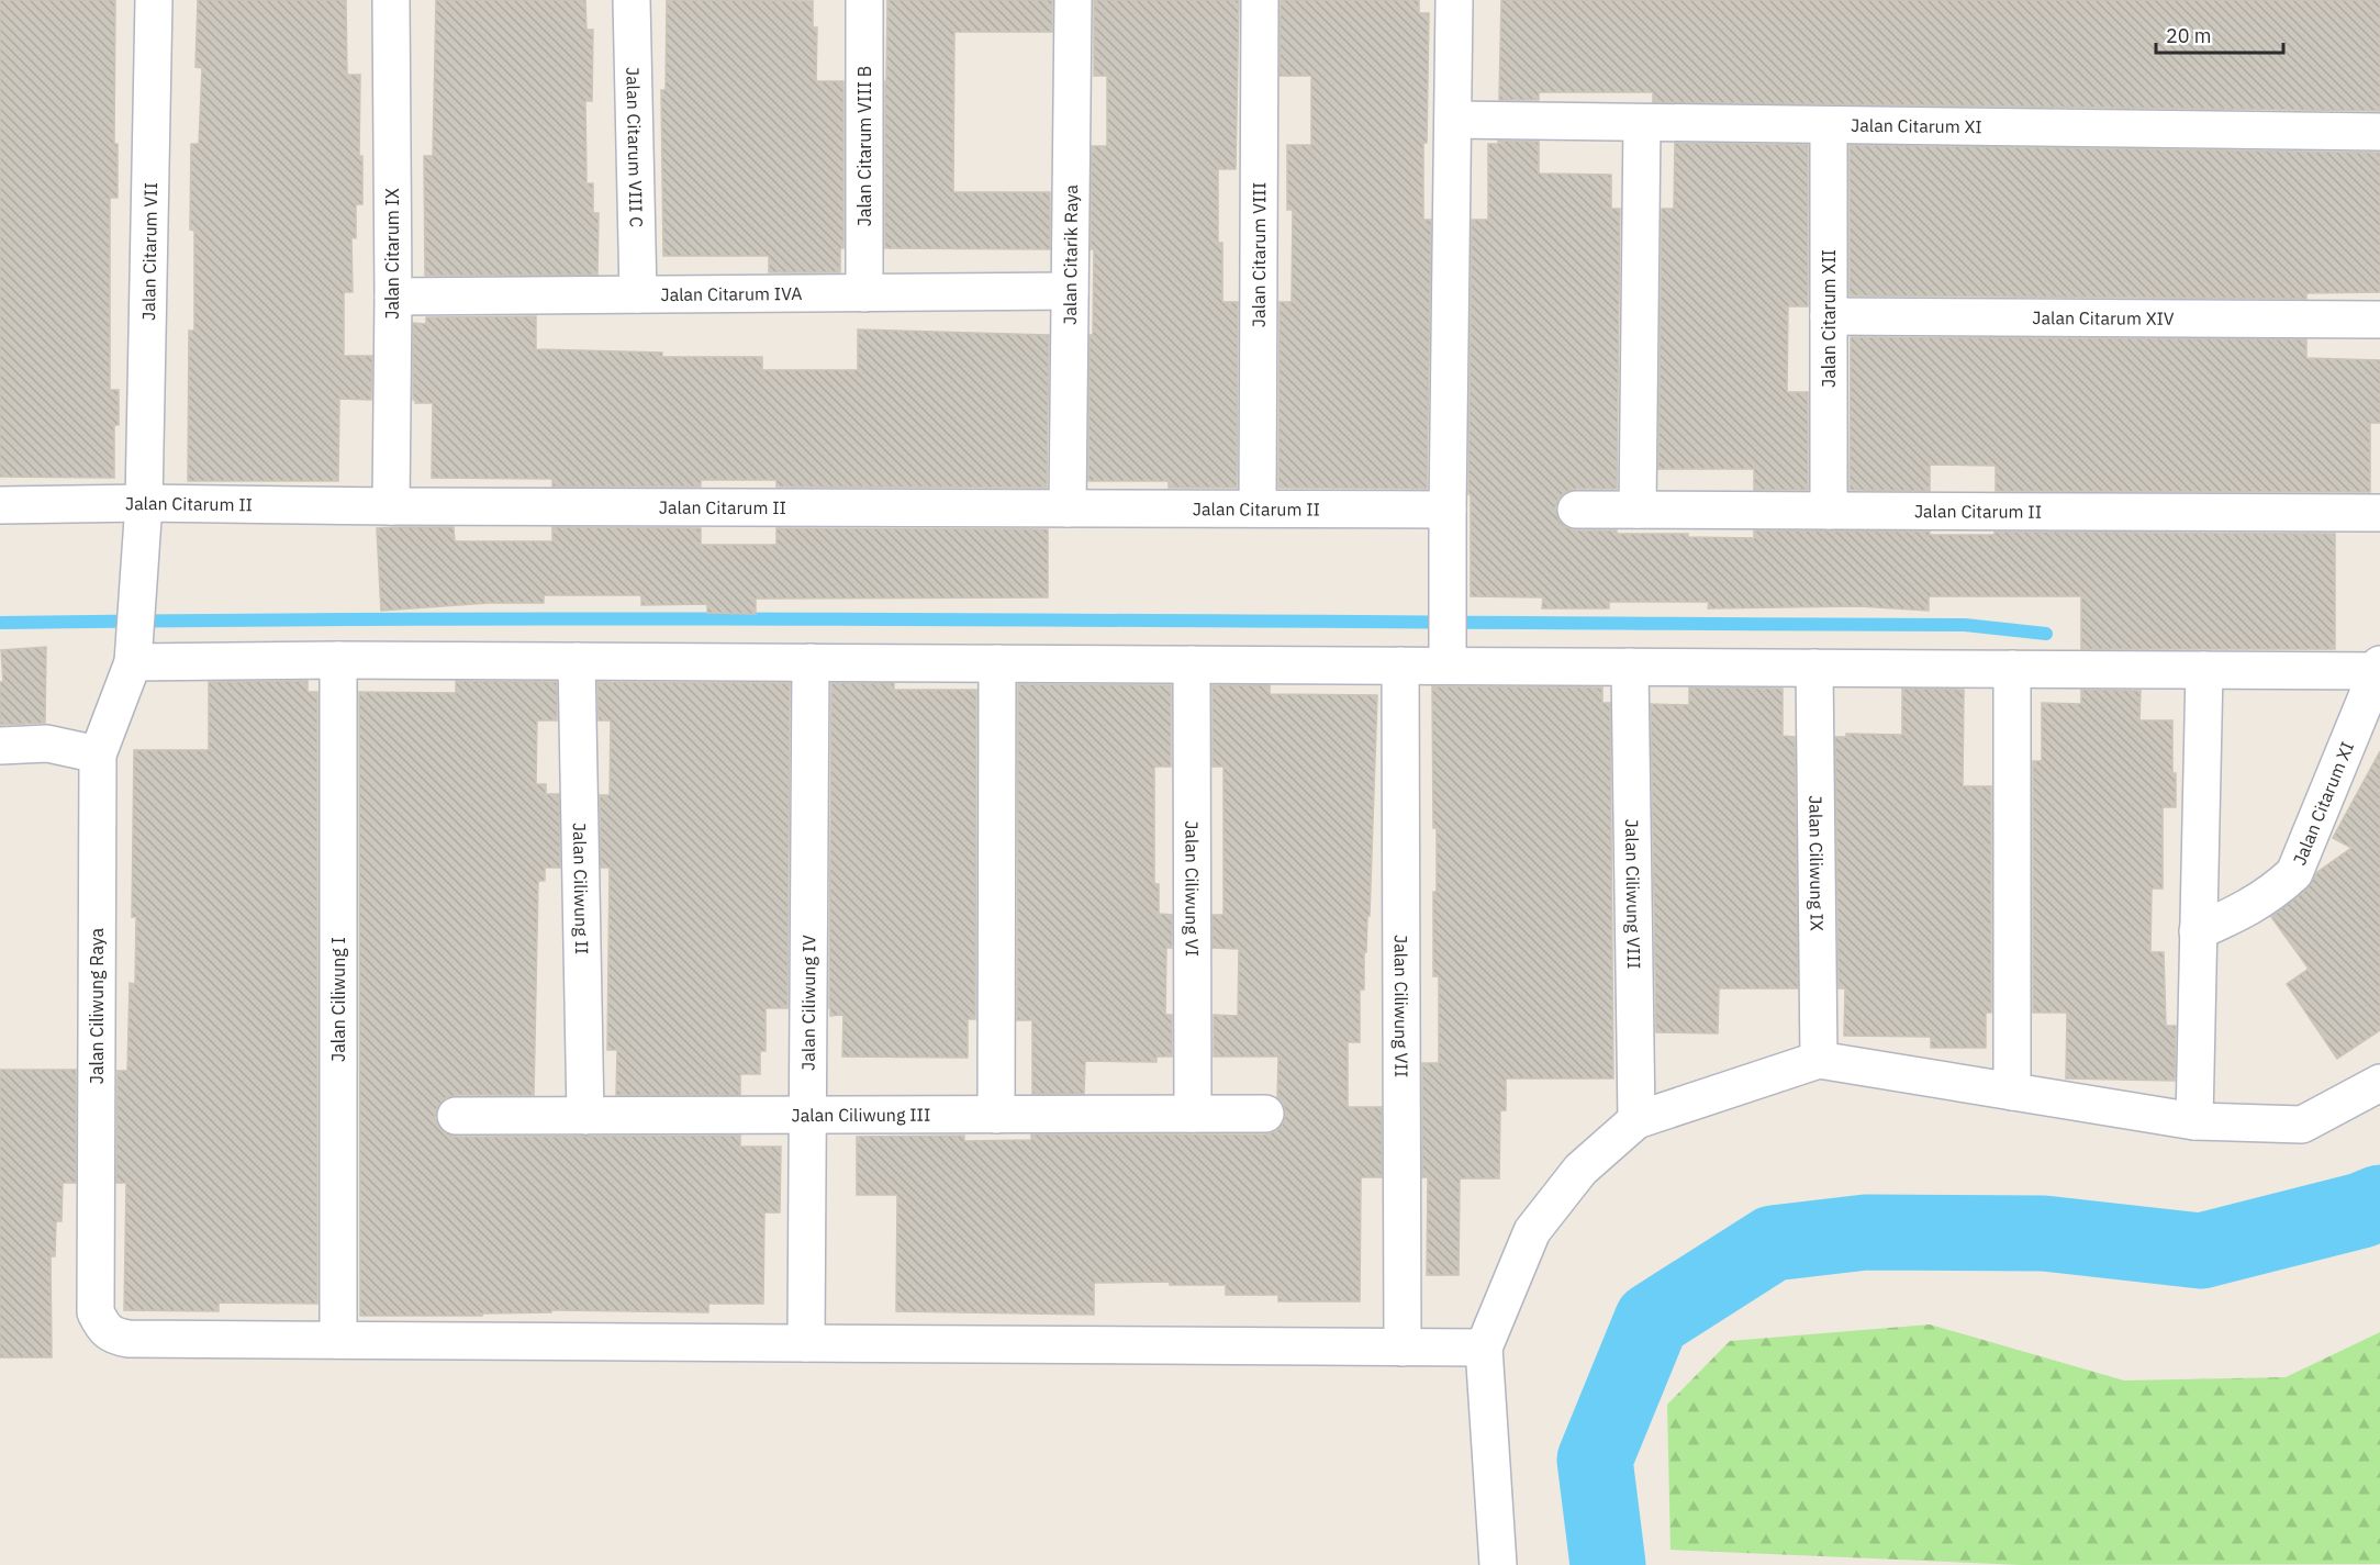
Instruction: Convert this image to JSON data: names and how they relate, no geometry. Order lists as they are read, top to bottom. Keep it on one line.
{"streets":{"street":["Jalan Citarum XI","Jalan Citarum VIII B","Jalan Citarum VIII C","Jalan Citarum VII","Jalan Citarum IX","Jalan Citarik Raya","Jalan Citarum VIII","Jalan Citarum IVA","Jalan Citarum XIV","Jalan Citarum XII","Jalan Citarum II","Jalan Ciliwung IX","Jalan Ciliwung II","Jalan Ciliwung VI","Jalan Ciliwung VIII","Jalan Ciliwung I","Jalan Ciliwung IV","Jalan Ciliwung Raya","Jalan Ciliwung VII","Jalan Ciliwung III"]},"crossings":[["Jalan Citarum XI","Jalan Citarum XII"],["Jalan Citarum VIII B","Jalan Citarum IVA"],["Jalan Citarum VIII C","Jalan Citarum IVA"],["Jalan Citarum VII","Jalan Citarum II"],["Jalan Citarum VII","Jalan Ciliwung Raya"],["Jalan Citarum IX","Jalan Citarum IVA"],["Jalan Citarum IX","Jalan Citarum II"],["Jalan Citarik Raya","Jalan Citarum IVA"],["Jalan Citarik Raya","Jalan Citarum II"],["Jalan Citarum VIII","Jalan Citarum II"],["Jalan Citarum XIV","Jalan Citarum XII"],["Jalan Citarum XII","Jalan Citarum II"],["Jalan Ciliwung II","Jalan Ciliwung III"],["Jalan Ciliwung VI","Jalan Ciliwung III"],["Jalan Ciliwung I","Jalan Ciliwung Raya"],["Jalan Ciliwung IV","Jalan Ciliwung III"]],"scale_bar":"20 m"}
